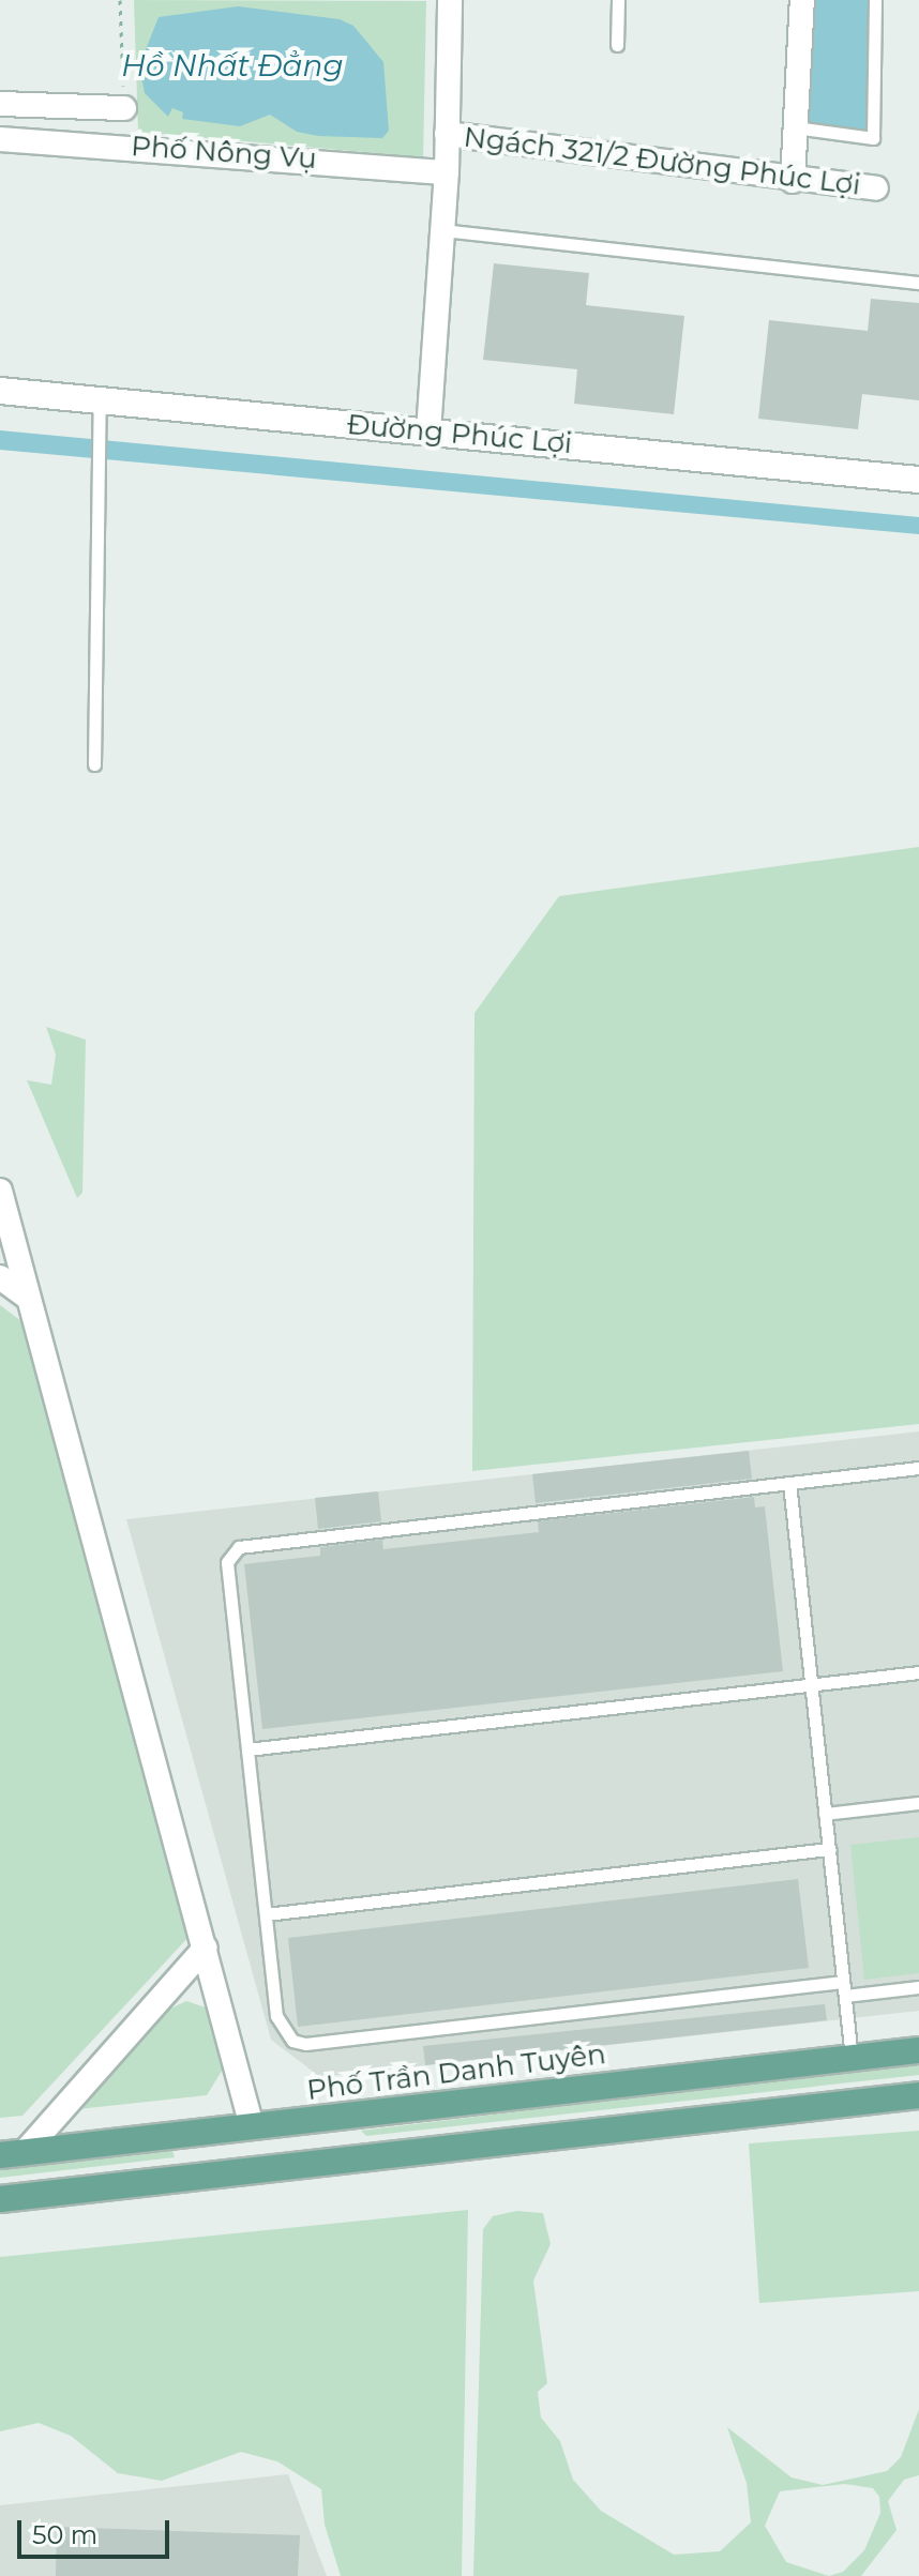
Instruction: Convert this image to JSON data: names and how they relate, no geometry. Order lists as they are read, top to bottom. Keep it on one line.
{"streets":{"main road":["Phố Trần Danh Tuyên"],"street":["Phố Nông Vụ","Ngách 321/2 Đường Phúc Lợi","Đường Phúc Lợi"]},"water":["Hồ Nhất Đẳng"],"scale_bar":"50 m"}
